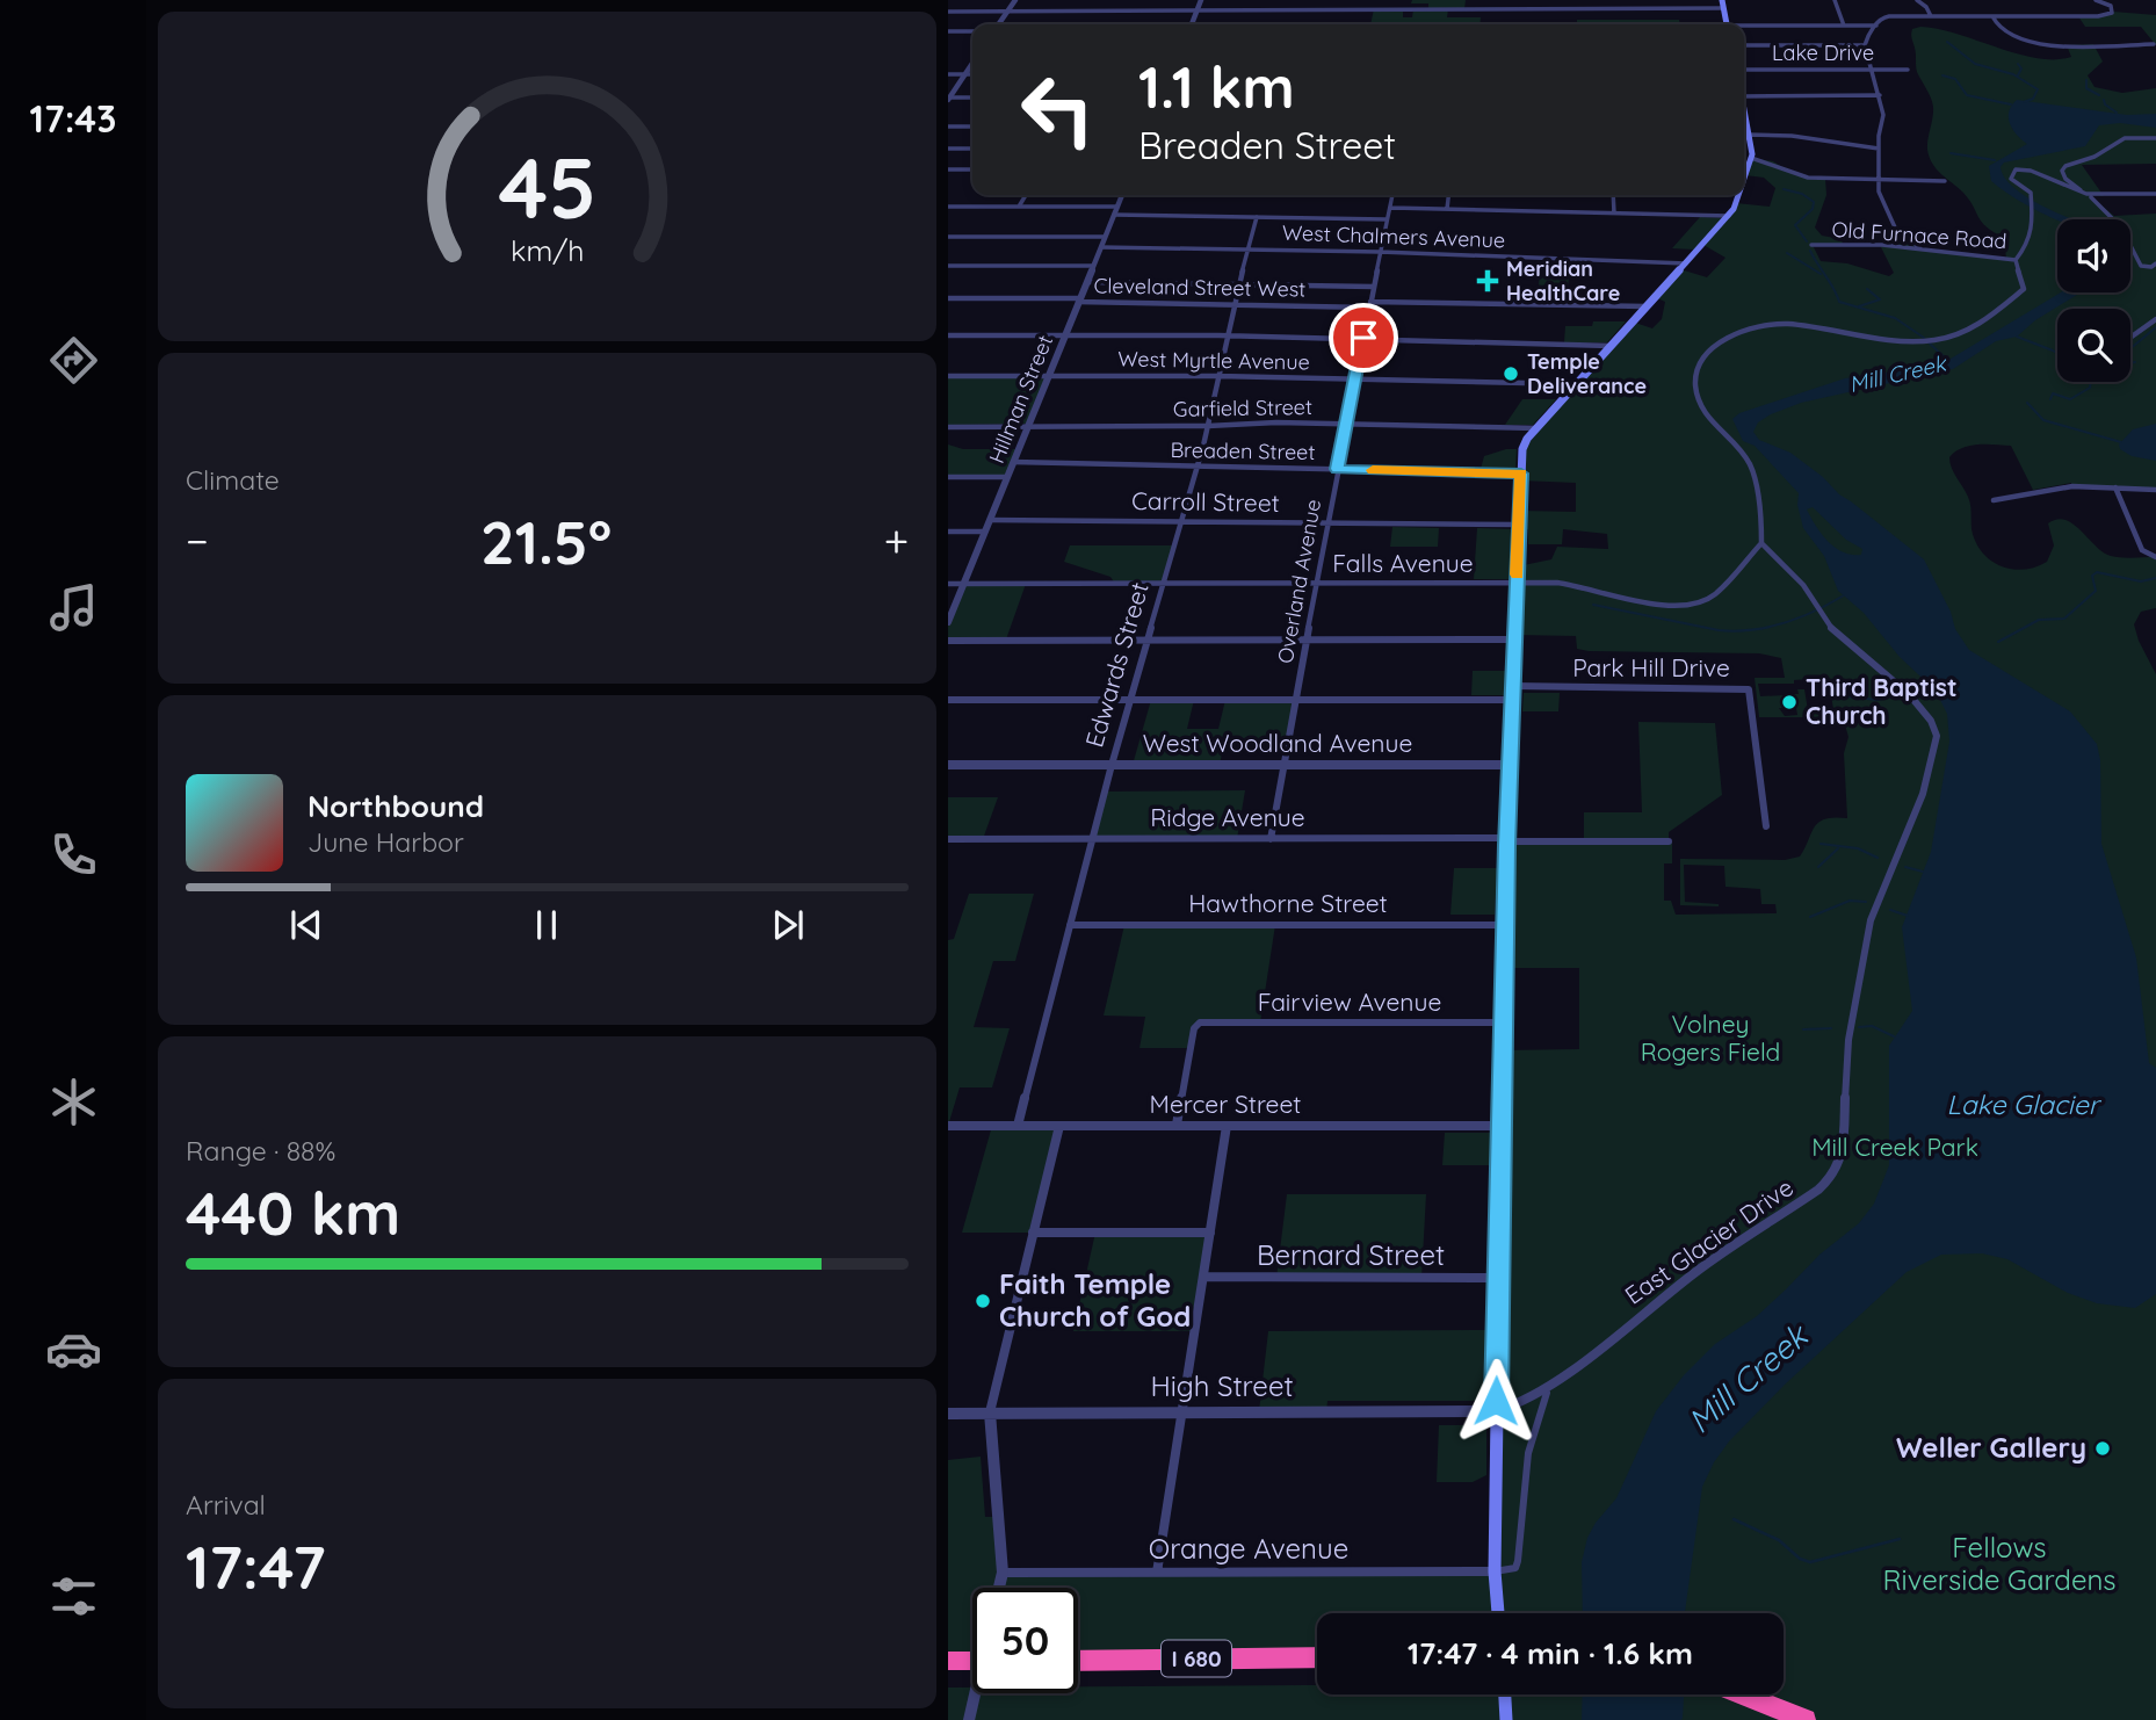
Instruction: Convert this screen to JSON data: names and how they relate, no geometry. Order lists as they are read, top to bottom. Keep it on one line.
{"streets":{"highway":["I 680"],"street":["Lake Drive","Old Furnace Road","West Chalmers Avenue","Cleveland Street West","West Myrtle Avenue","Hillman Street","Garfield Street","Breaden Street","Carroll Street","Falls Avenue","Overland Avenue","Edwards Street","Park Hill Drive","West Woodland Avenue","Ridge Avenue","Hawthorne Street","Fairview Avenue","Mercer Street","East Glacier Drive","Bernard Street","High Street","Orange Avenue"]},"crossings":[["West Chalmers Avenue","Hillman Street"],["West Chalmers Avenue","Overland Avenue"],["West Chalmers Avenue","Edwards Street"],["Cleveland Street West","Hillman Street"],["Cleveland Street West","Overland Avenue"],["Cleveland Street West","Edwards Street"],["West Myrtle Avenue","Hillman Street"],["West Myrtle Avenue","Overland Avenue"],["West Myrtle Avenue","Edwards Street"],["Hillman Street","Garfield Street"],["Hillman Street","Breaden Street"],["Hillman Street","Carroll Street"],["Hillman Street","Falls Avenue"],["Garfield Street","Overland Avenue"],["Garfield Street","Edwards Street"],["Breaden Street","Overland Avenue"],["Breaden Street","Edwards Street"],["Carroll Street","Overland Avenue"],["Carroll Street","Edwards Street"],["Falls Avenue","Overland Avenue"],["Falls Avenue","Edwards Street"],["Falls Avenue","East Glacier Drive"],["Overland Avenue","West Woodland Avenue"],["Overland Avenue","Ridge Avenue"],["Edwards Street","West Woodland Avenue"],["Edwards Street","Ridge Avenue"],["Edwards Street","Hawthorne Street"],["Edwards Street","Mercer Street"],["Fairview Avenue","Mercer Street"],["East Glacier Drive","High Street"]],"water":["Mill Creek","Lake Glacier"],"parks":["Volney Rogers Field","Mill Creek Park","Fellows Riverside Gardens"],"places":{"health":["Meridian HealthCare"],"other":["Temple Deliverance","Third Baptist Church","Faith Temple Church of God","Weller Gallery"]},"page":{"tabs":"17:43","turn":["1.1 km","Breaden Street"],"tile":["Climate",["Range · 88%","440 km"],["Arrival","17:47"]],"heat":["−","21.5°","+"],"song":["Northbound","June Harbor"],"limit":"50","trip":"17:47 · 4 min · 1.6 km","gauge":["45","km/h"]}}
